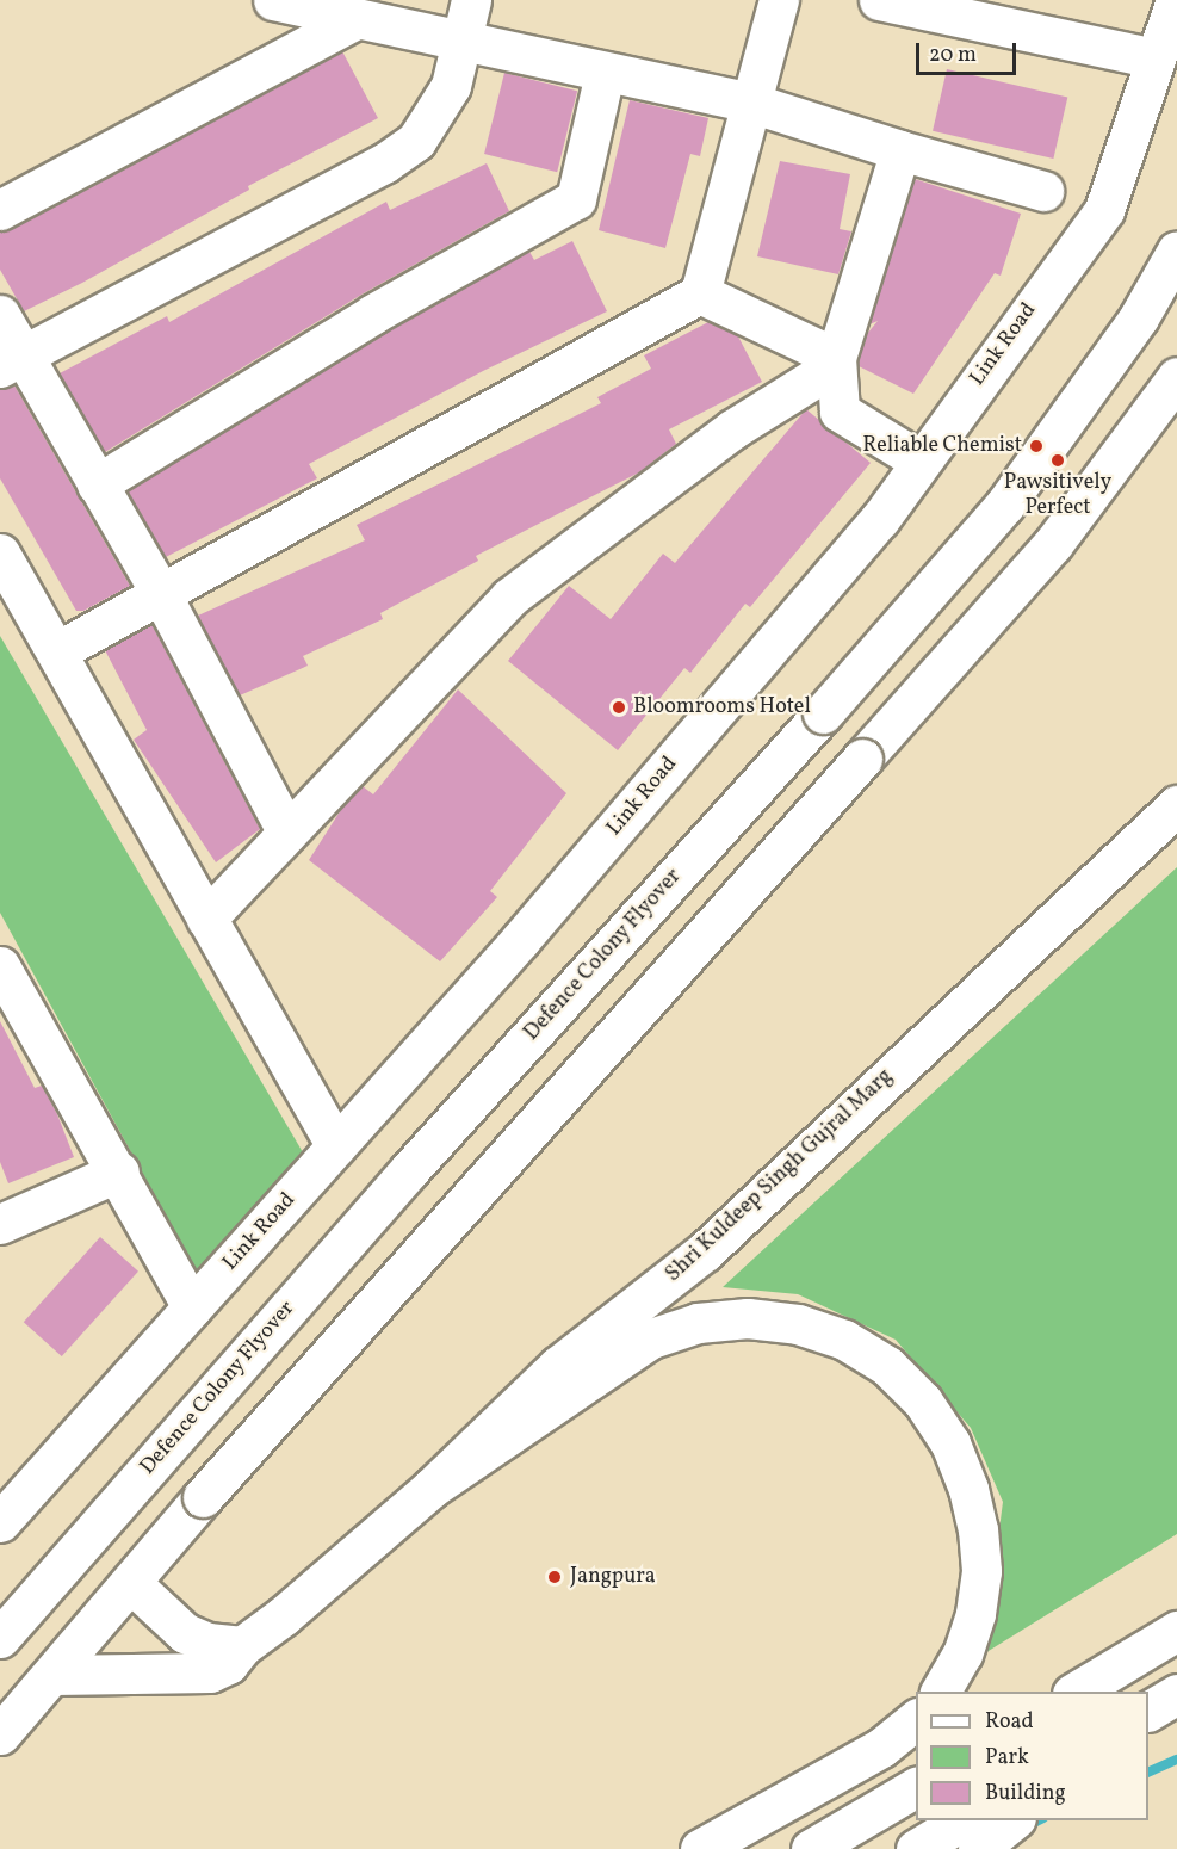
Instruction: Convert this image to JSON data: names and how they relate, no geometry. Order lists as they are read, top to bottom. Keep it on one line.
{"streets":{"main road":["Link Road","Defence Colony Flyover","Shri Kuldeep Singh Gujral Marg"]},"places":["Reliable Chemist","Pawsitively Perfect","Bloomrooms Hotel","Jangpura"],"legend":["Road","Park","Building"],"scale_bar":"20 m"}
